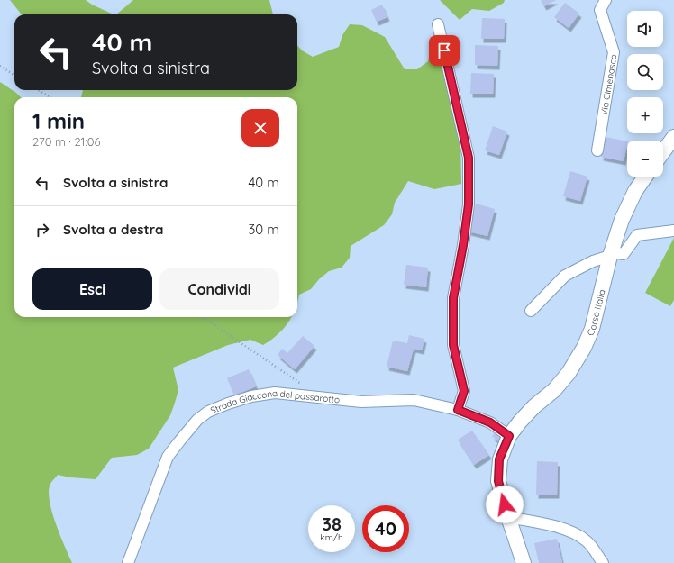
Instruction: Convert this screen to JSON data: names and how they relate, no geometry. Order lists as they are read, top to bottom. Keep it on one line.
{"streets":{"street":["Via Cimenasco","Corso Italia","Strada Giaccona del passarotto"]},"crossings":[["Corso Italia","Strada Giaccona del passarotto"]],"page":{"map_buttons":["+","−"],"turn":["40 m","Svolta a sinistra"],"heading":["1 min","270 m · 21:06"],"list":[{"name":"Svolta a sinistra","value":"40 m"},{"name":"Svolta a destra","value":"30 m"}],"buttons":["Esci","Condividi"],"speed":"38 km/h","limit":"40"}}
